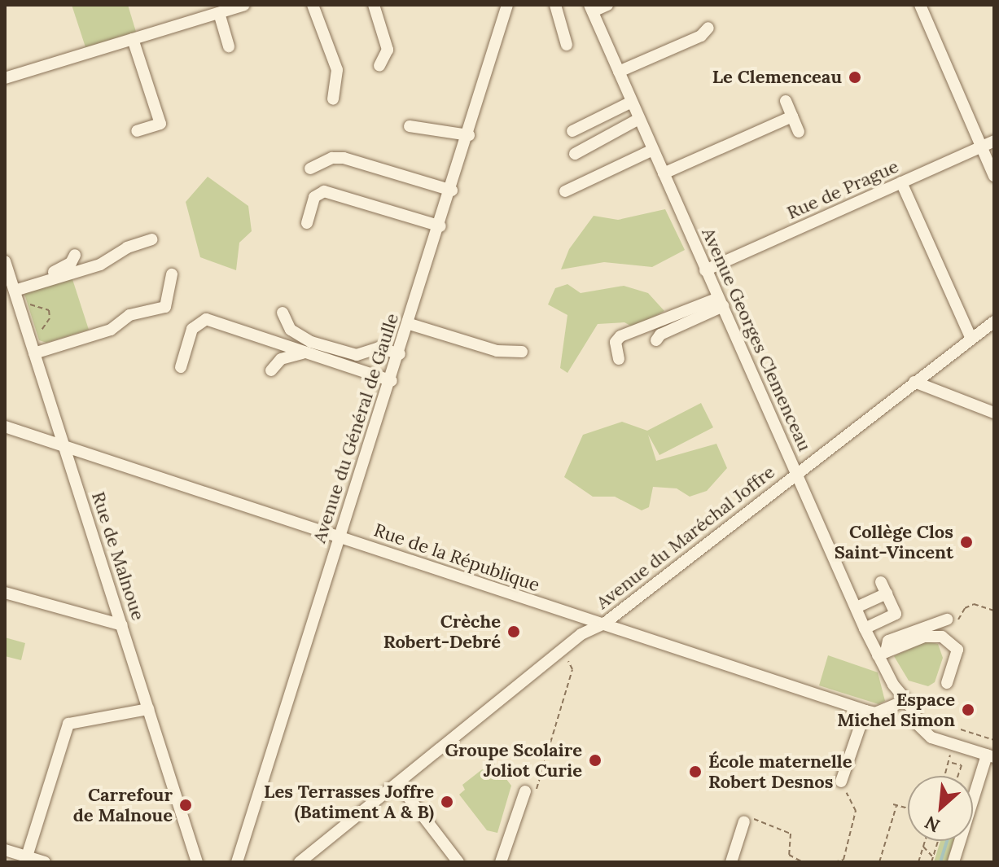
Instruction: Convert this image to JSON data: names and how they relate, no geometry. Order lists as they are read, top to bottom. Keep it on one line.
{"streets":{"street":["Rue de Prague","Avenue Georges Clemenceau","Avenue du Général de Gaulle","Avenue du Maréchal Joffre","Rue de Malnoue","Rue de la République"]},"crossings":[["Rue de Prague","Avenue Georges Clemenceau"],["Avenue Georges Clemenceau","Avenue du Maréchal Joffre"],["Avenue du Général de Gaulle","Rue de la République"],["Avenue du Maréchal Joffre","Rue de la République"],["Rue de Malnoue","Rue de la République"]],"places":["Le Clemenceau","Collège Clos Saint-Vincent","Crèche Robert-Debré","Espace Michel Simon","Groupe Scolaire Joliot Curie","École maternelle Robert Desnos","Les Terrasses Joffre (Batiment A & B)","Carrefour de Malnoue"],"north":"bottom left"}
